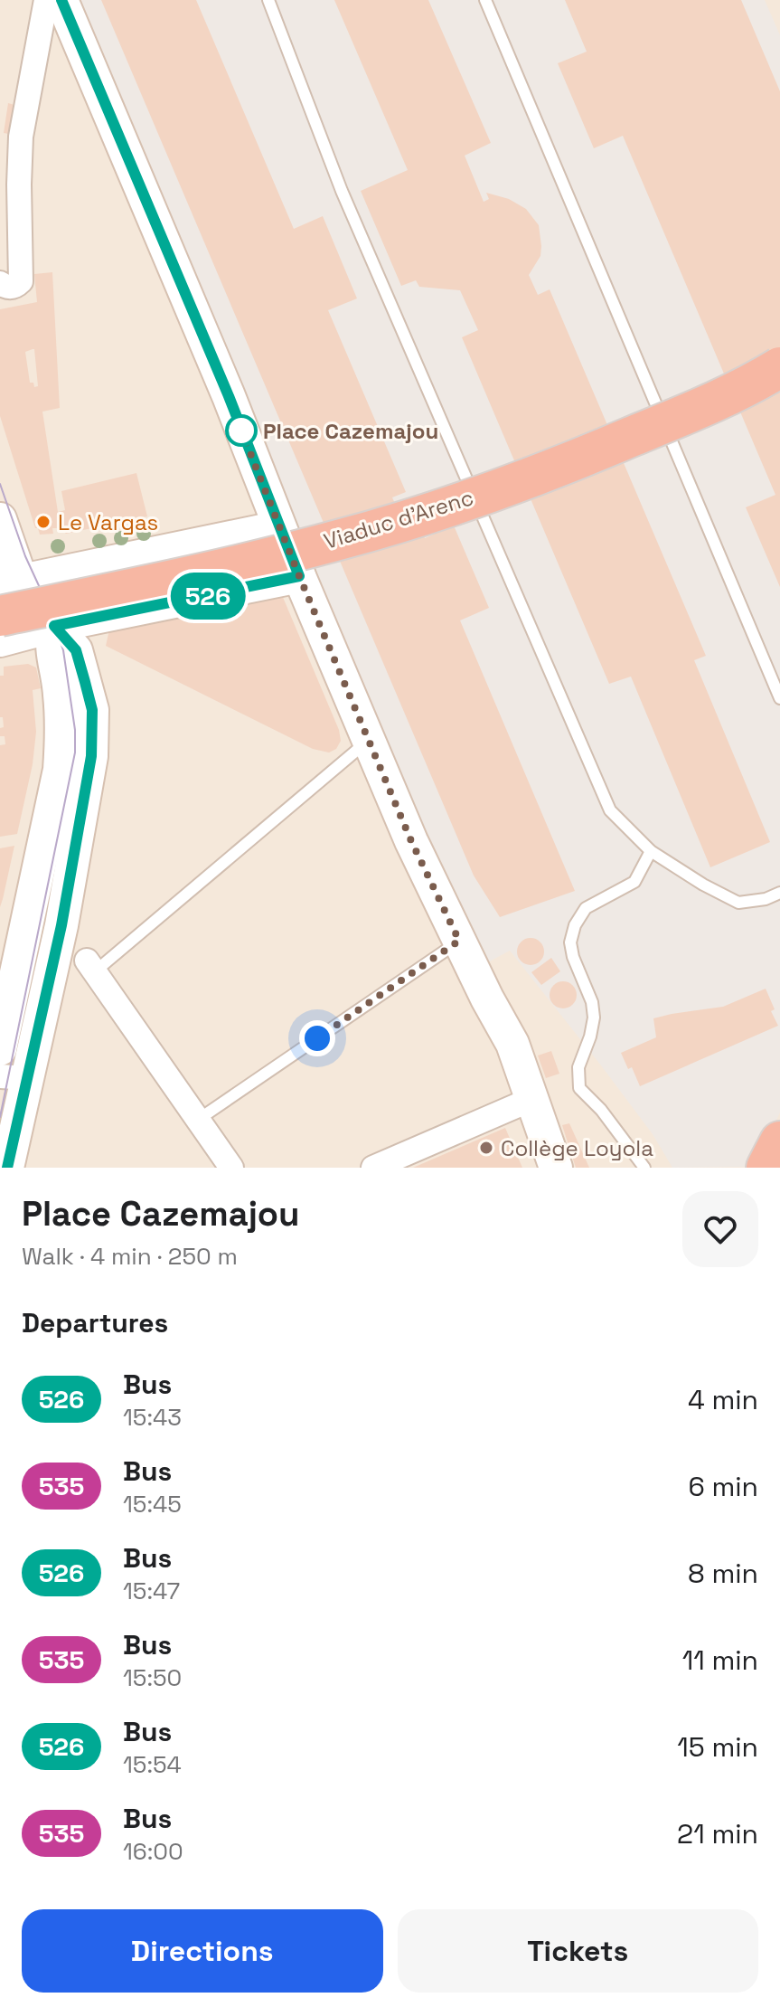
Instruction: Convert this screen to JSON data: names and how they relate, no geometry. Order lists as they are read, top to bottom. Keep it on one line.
{"streets":{"highway":["Viaduc d'Arenc"]},"places":["Place Cazemajou","Le Vargas","Collège Loyola"],"lines":["bus line 526"],"page":{"on_map":"526","heading":[["Place Cazemajou","Walk · 4 min · 250 m"],"Departures"],"list":[{"mark":"526","name":"Bus","note":"15:43","value":"4 min"},{"mark":"535","name":"Bus","note":"15:45","value":"6 min"},{"mark":"526","name":"Bus","note":"15:47","value":"8 min"},{"mark":"535","name":"Bus","note":"15:50","value":"11 min"},{"mark":"526","name":"Bus","note":"15:54","value":"15 min"},{"mark":"535","name":"Bus","note":"16:00","value":"21 min"}],"buttons":["Directions","Tickets"]}}
